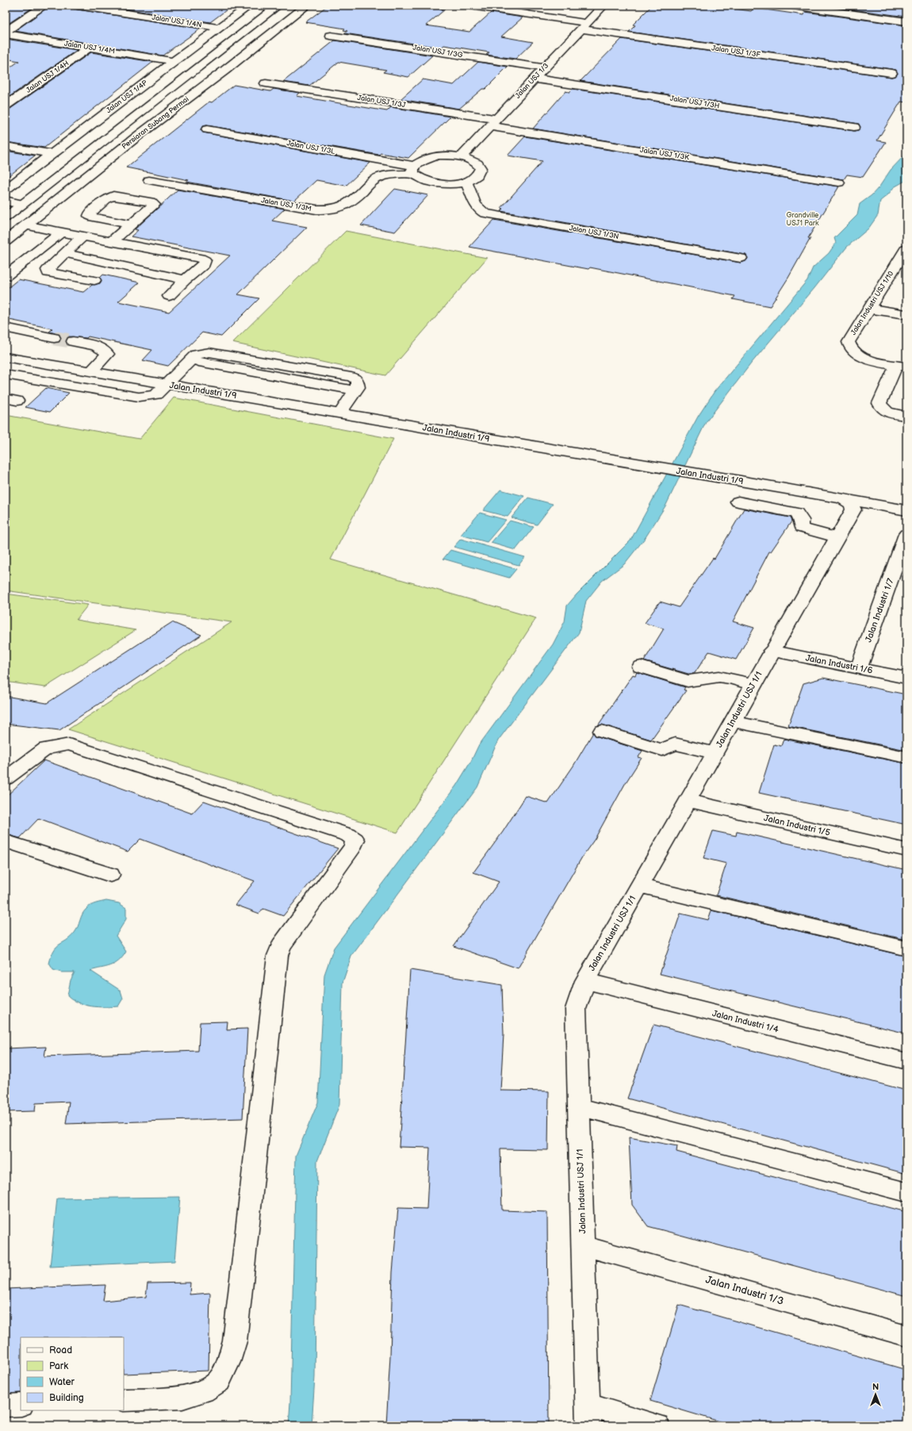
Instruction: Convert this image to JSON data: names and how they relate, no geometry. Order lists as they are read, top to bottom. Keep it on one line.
{"streets":{"street":["Jalan USJ 1/4N","Jalan USJ 1/4M","Jalan USJ 1/3G","Jalan USJ 1/3F","Jalan USJ 1/4H","Jalan USJ 1/3","Jalan USJ 1/4P","Jalan USJ 1/3J","Jalan USJ 1/3H","Persiaran Subang Permai","Jalan USJ 1/3L","Jalan USJ 1/3K","Jalan USJ 1/3M","Jalan USJ 1/3N","Jalan Industri USJ 1/10","Jalan Industri 1/9","Jalan Industri 1/7","Jalan Industri 1/6","Jalan Industri USJ 1/1","Jalan Industri 1/5","Jalan Industri 1/4","Jalan Industri 1/3"]},"crossings":[["Jalan USJ 1/4N","Jalan USJ 1/4P"],["Jalan USJ 1/4M","Jalan USJ 1/4H"],["Jalan USJ 1/4M","Jalan USJ 1/4P"],["Jalan USJ 1/3G","Jalan USJ 1/3"],["Jalan USJ 1/3F","Jalan USJ 1/3"],["Jalan USJ 1/3","Jalan USJ 1/3J"],["Jalan USJ 1/3","Jalan USJ 1/3H"],["Jalan USJ 1/3","Jalan USJ 1/3K"],["Jalan USJ 1/3J","Jalan USJ 1/3K"],["Jalan USJ 1/3L","Jalan USJ 1/3M"],["Jalan Industri 1/9","Jalan Industri USJ 1/1"],["Jalan Industri 1/7","Jalan Industri 1/6"],["Jalan Industri 1/6","Jalan Industri USJ 1/1"],["Jalan Industri USJ 1/1","Jalan Industri 1/5"],["Jalan Industri USJ 1/1","Jalan Industri 1/4"],["Jalan Industri USJ 1/1","Jalan Industri 1/3"]],"parks":["Grandville USJ1 Park"],"legend":["Road","Park","Water","Building"],"north":"top"}
